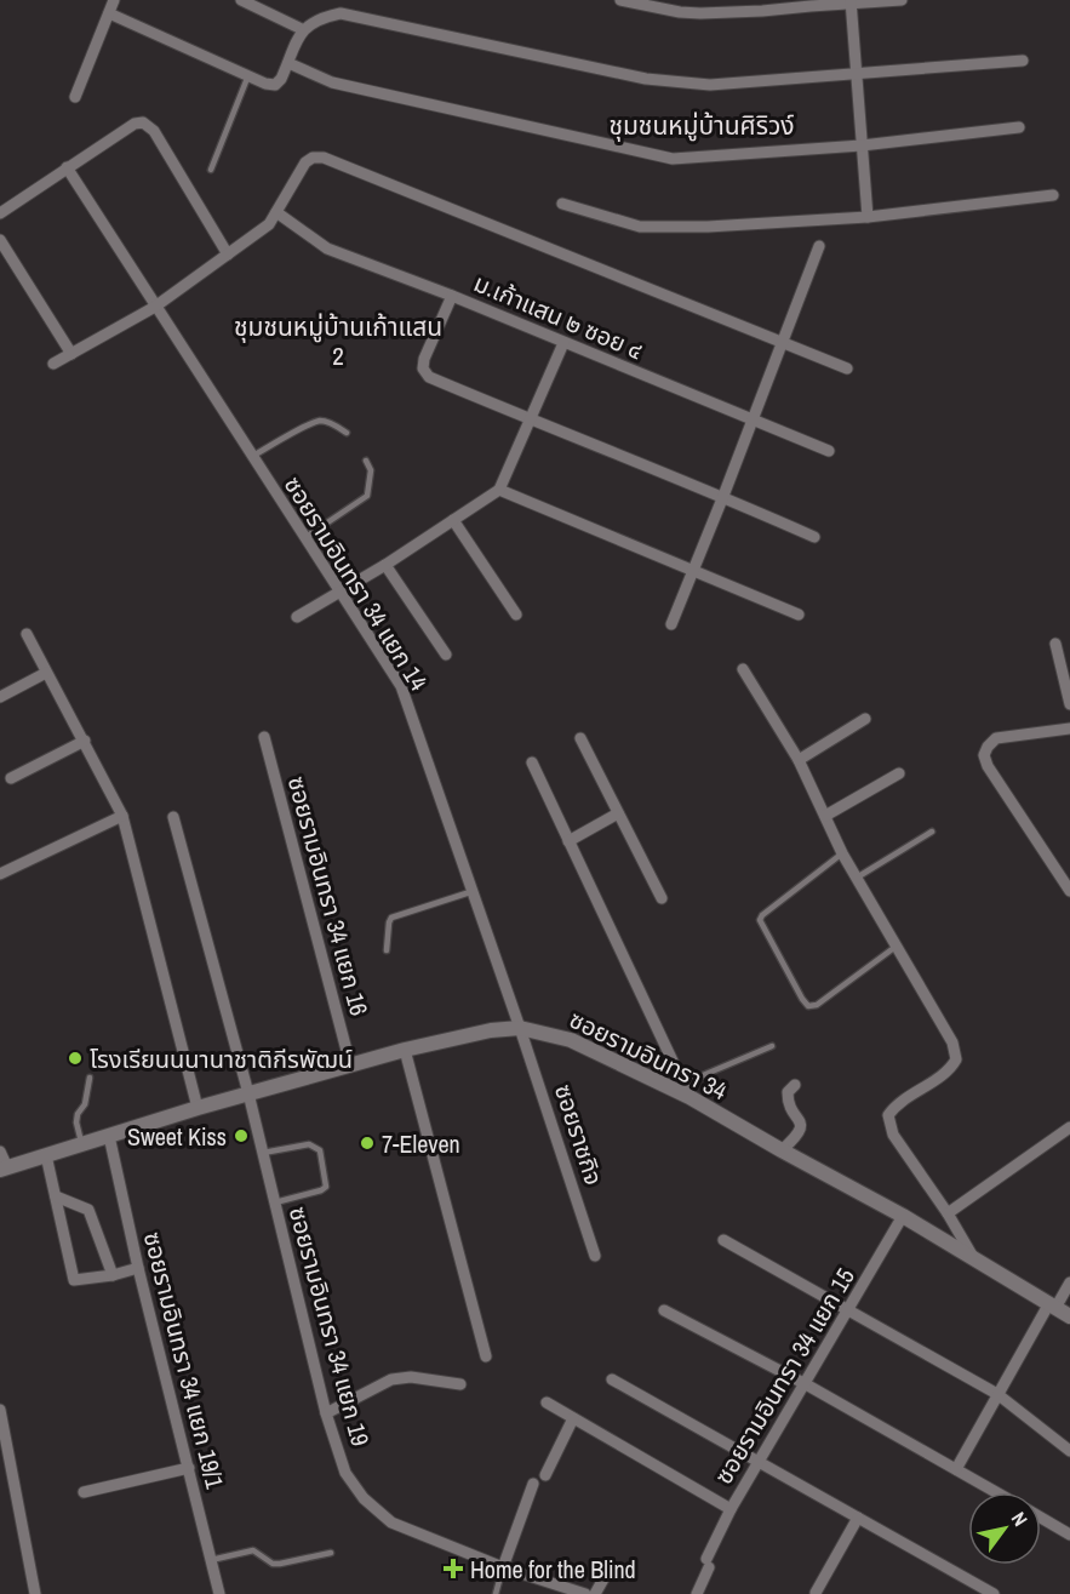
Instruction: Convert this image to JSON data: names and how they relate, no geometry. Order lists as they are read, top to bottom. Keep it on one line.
{"streets":{"street":["ม.เก้าแสน ๒ ซอย ๔","ซอยรามอินทรา 34 แยก 14","ซอยรามอินทรา 34 แยก 16","ซอยรามอินทรา 34","ซอยราชกิจ","ซอยรามอินทรา 34 แยก 19","ซอยรามอินทรา 34 แยก 19/1","ซอยรามอินทรา 34 แยก 15"]},"crossings":[["ซอยรามอินทรา 34 แยก 14","ซอยรามอินทรา 34"],["ซอยรามอินทรา 34 แยก 14","ซอยราชกิจ"],["ซอยรามอินทรา 34 แยก 16","ซอยรามอินทรา 34"],["ซอยรามอินทรา 34","ซอยราชกิจ"],["ซอยรามอินทรา 34","ซอยรามอินทรา 34 แยก 19"],["ซอยรามอินทรา 34","ซอยรามอินทรา 34 แยก 19/1"],["ซอยรามอินทรา 34","ซอยรามอินทรา 34 แยก 15"]],"districts":["ชุมชนหมู่บ้านศิริวง์","ชุมชนหมู่บ้านเก้าแสน 2"],"places":{"other":["โรงเรียนนนานาชาติกีรพัฒน์","Sweet Kiss","7-Eleven"],"health":["Home for the Blind"]},"north":"top right"}
